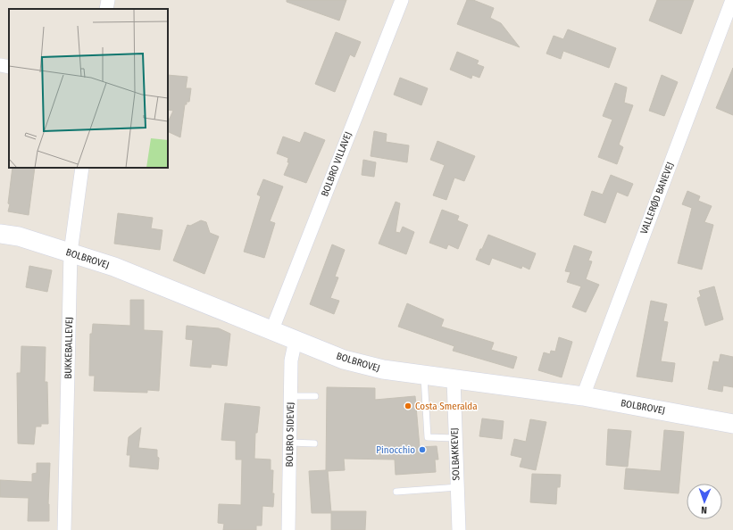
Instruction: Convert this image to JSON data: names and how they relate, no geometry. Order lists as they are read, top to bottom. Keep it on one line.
{"streets":{"street":["BOLBRO VILLAVEJ","VALLERØD BANEVEJ","BOLBROVEJ","BUKKEBALLEVEJ","BOLBRO SIDEVEJ","SOLBAKKEVEJ"]},"crossings":[["BOLBRO VILLAVEJ","BOLBROVEJ"],["VALLERØD BANEVEJ","BOLBROVEJ"],["BOLBROVEJ","BUKKEBALLEVEJ"],["BOLBROVEJ","BOLBRO SIDEVEJ"],["BOLBROVEJ","SOLBAKKEVEJ"]],"places":["Costa Smeralda","Pinocchio"],"north":"bottom"}
